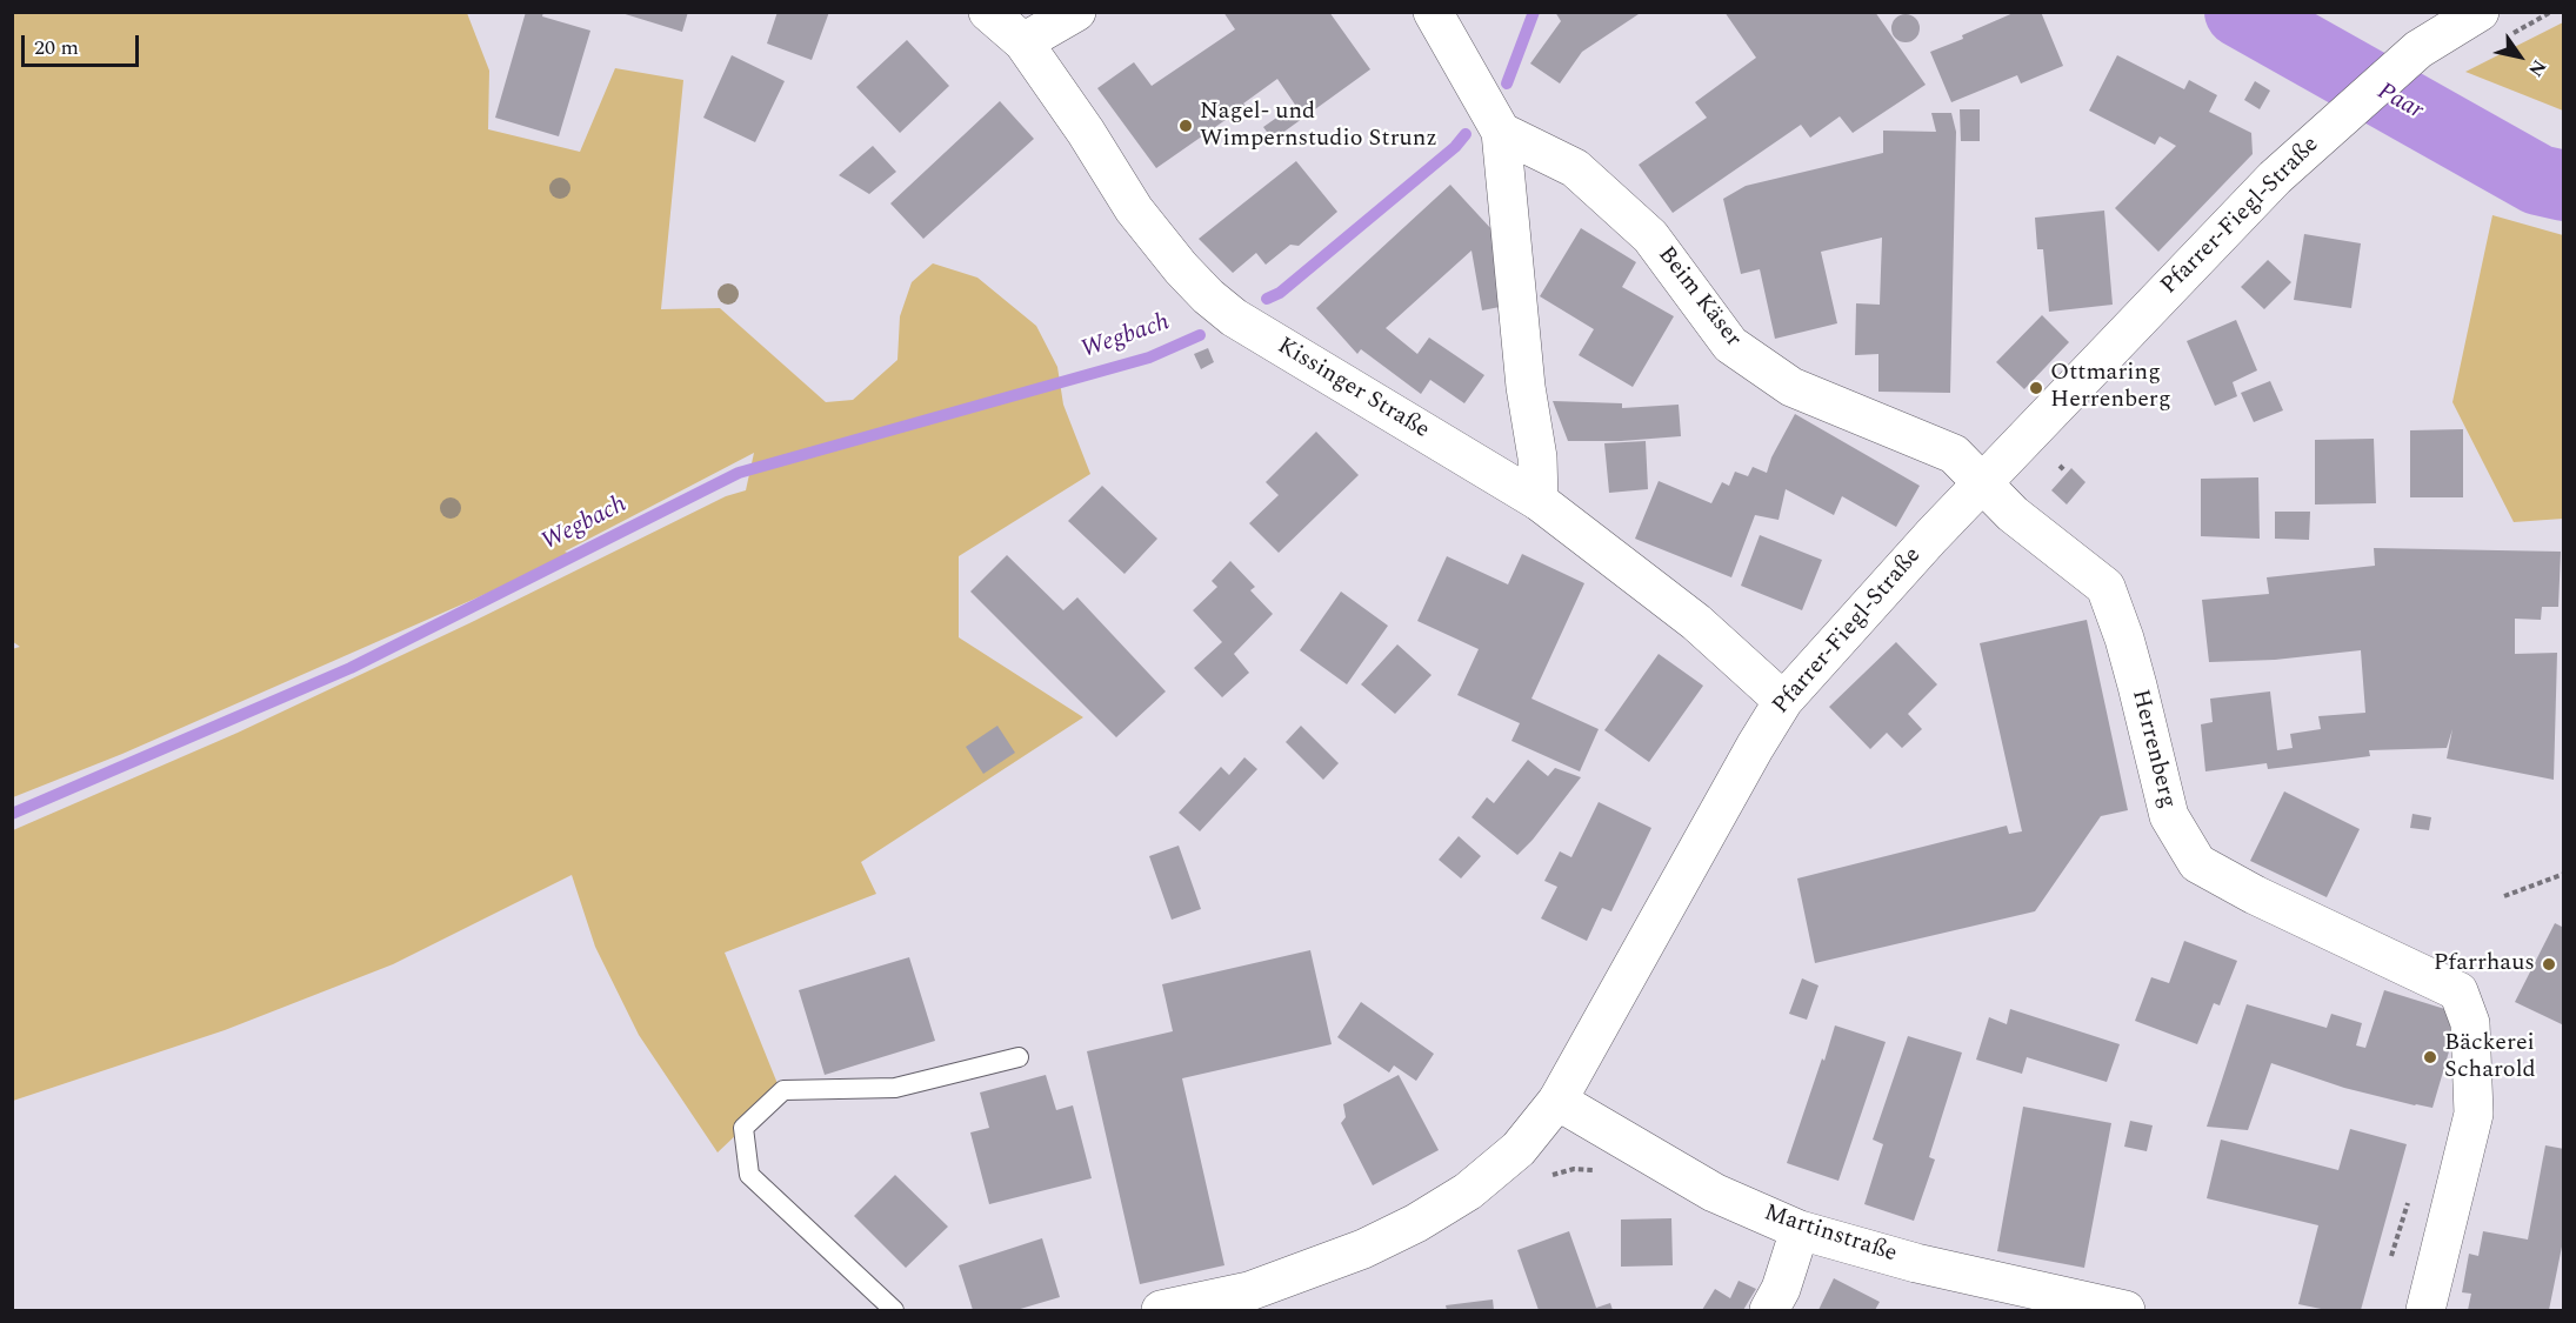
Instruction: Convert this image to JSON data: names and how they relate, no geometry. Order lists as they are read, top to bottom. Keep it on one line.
{"streets":{"street":["Pfarrer-Fiegl-Straße","Beim Käser","Kissinger Straße","Herrenberg","Martinstraße"]},"crossings":[["Pfarrer-Fiegl-Straße","Beim Käser"],["Pfarrer-Fiegl-Straße","Kissinger Straße"],["Pfarrer-Fiegl-Straße","Herrenberg"],["Pfarrer-Fiegl-Straße","Martinstraße"],["Beim Käser","Herrenberg"]],"water":["Paar","Wegbach"],"places":["Nagel- und Wimpernstudio Strunz","Ottmaring Herrenberg","Pfarrhaus","Bäckerei Scharold"],"scale_bar":"20 m","north":"bottom right"}
